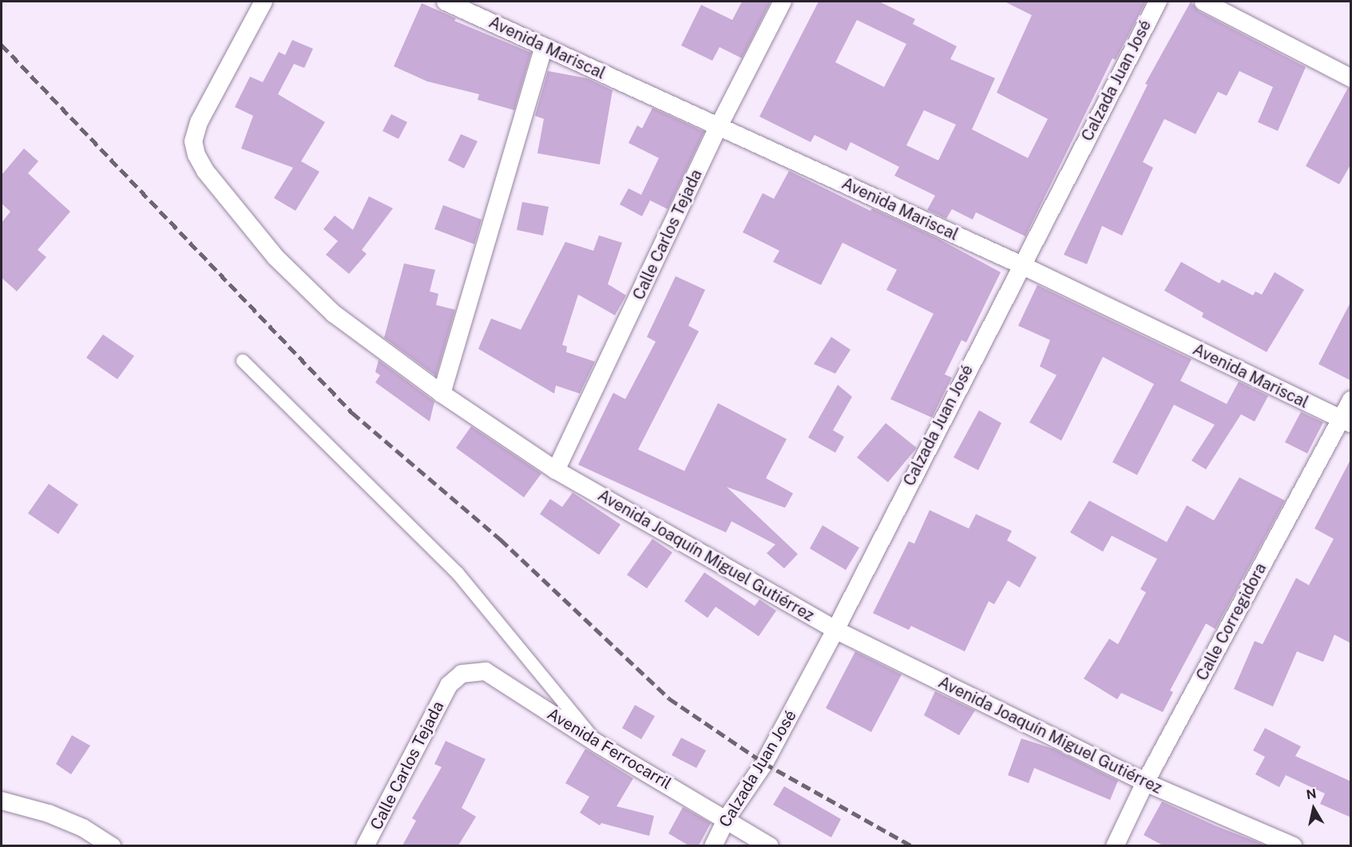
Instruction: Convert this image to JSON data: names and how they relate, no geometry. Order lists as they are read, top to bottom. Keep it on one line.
{"streets":{"street":["Avenida Mariscal","Calzada Juan José","Calle Carlos Tejada","Avenida Joaquín Miguel Gutiérrez","Calle Corregidora","Avenida Ferrocarril"]},"crossings":[["Avenida Mariscal","Calzada Juan José"],["Avenida Mariscal","Calle Carlos Tejada"],["Avenida Mariscal","Calle Corregidora"],["Calzada Juan José","Avenida Joaquín Miguel Gutiérrez"],["Calzada Juan José","Avenida Ferrocarril"],["Calle Carlos Tejada","Avenida Joaquín Miguel Gutiérrez"],["Calle Carlos Tejada","Avenida Ferrocarril"],["Avenida Joaquín Miguel Gutiérrez","Calle Corregidora"]],"north":"top"}
